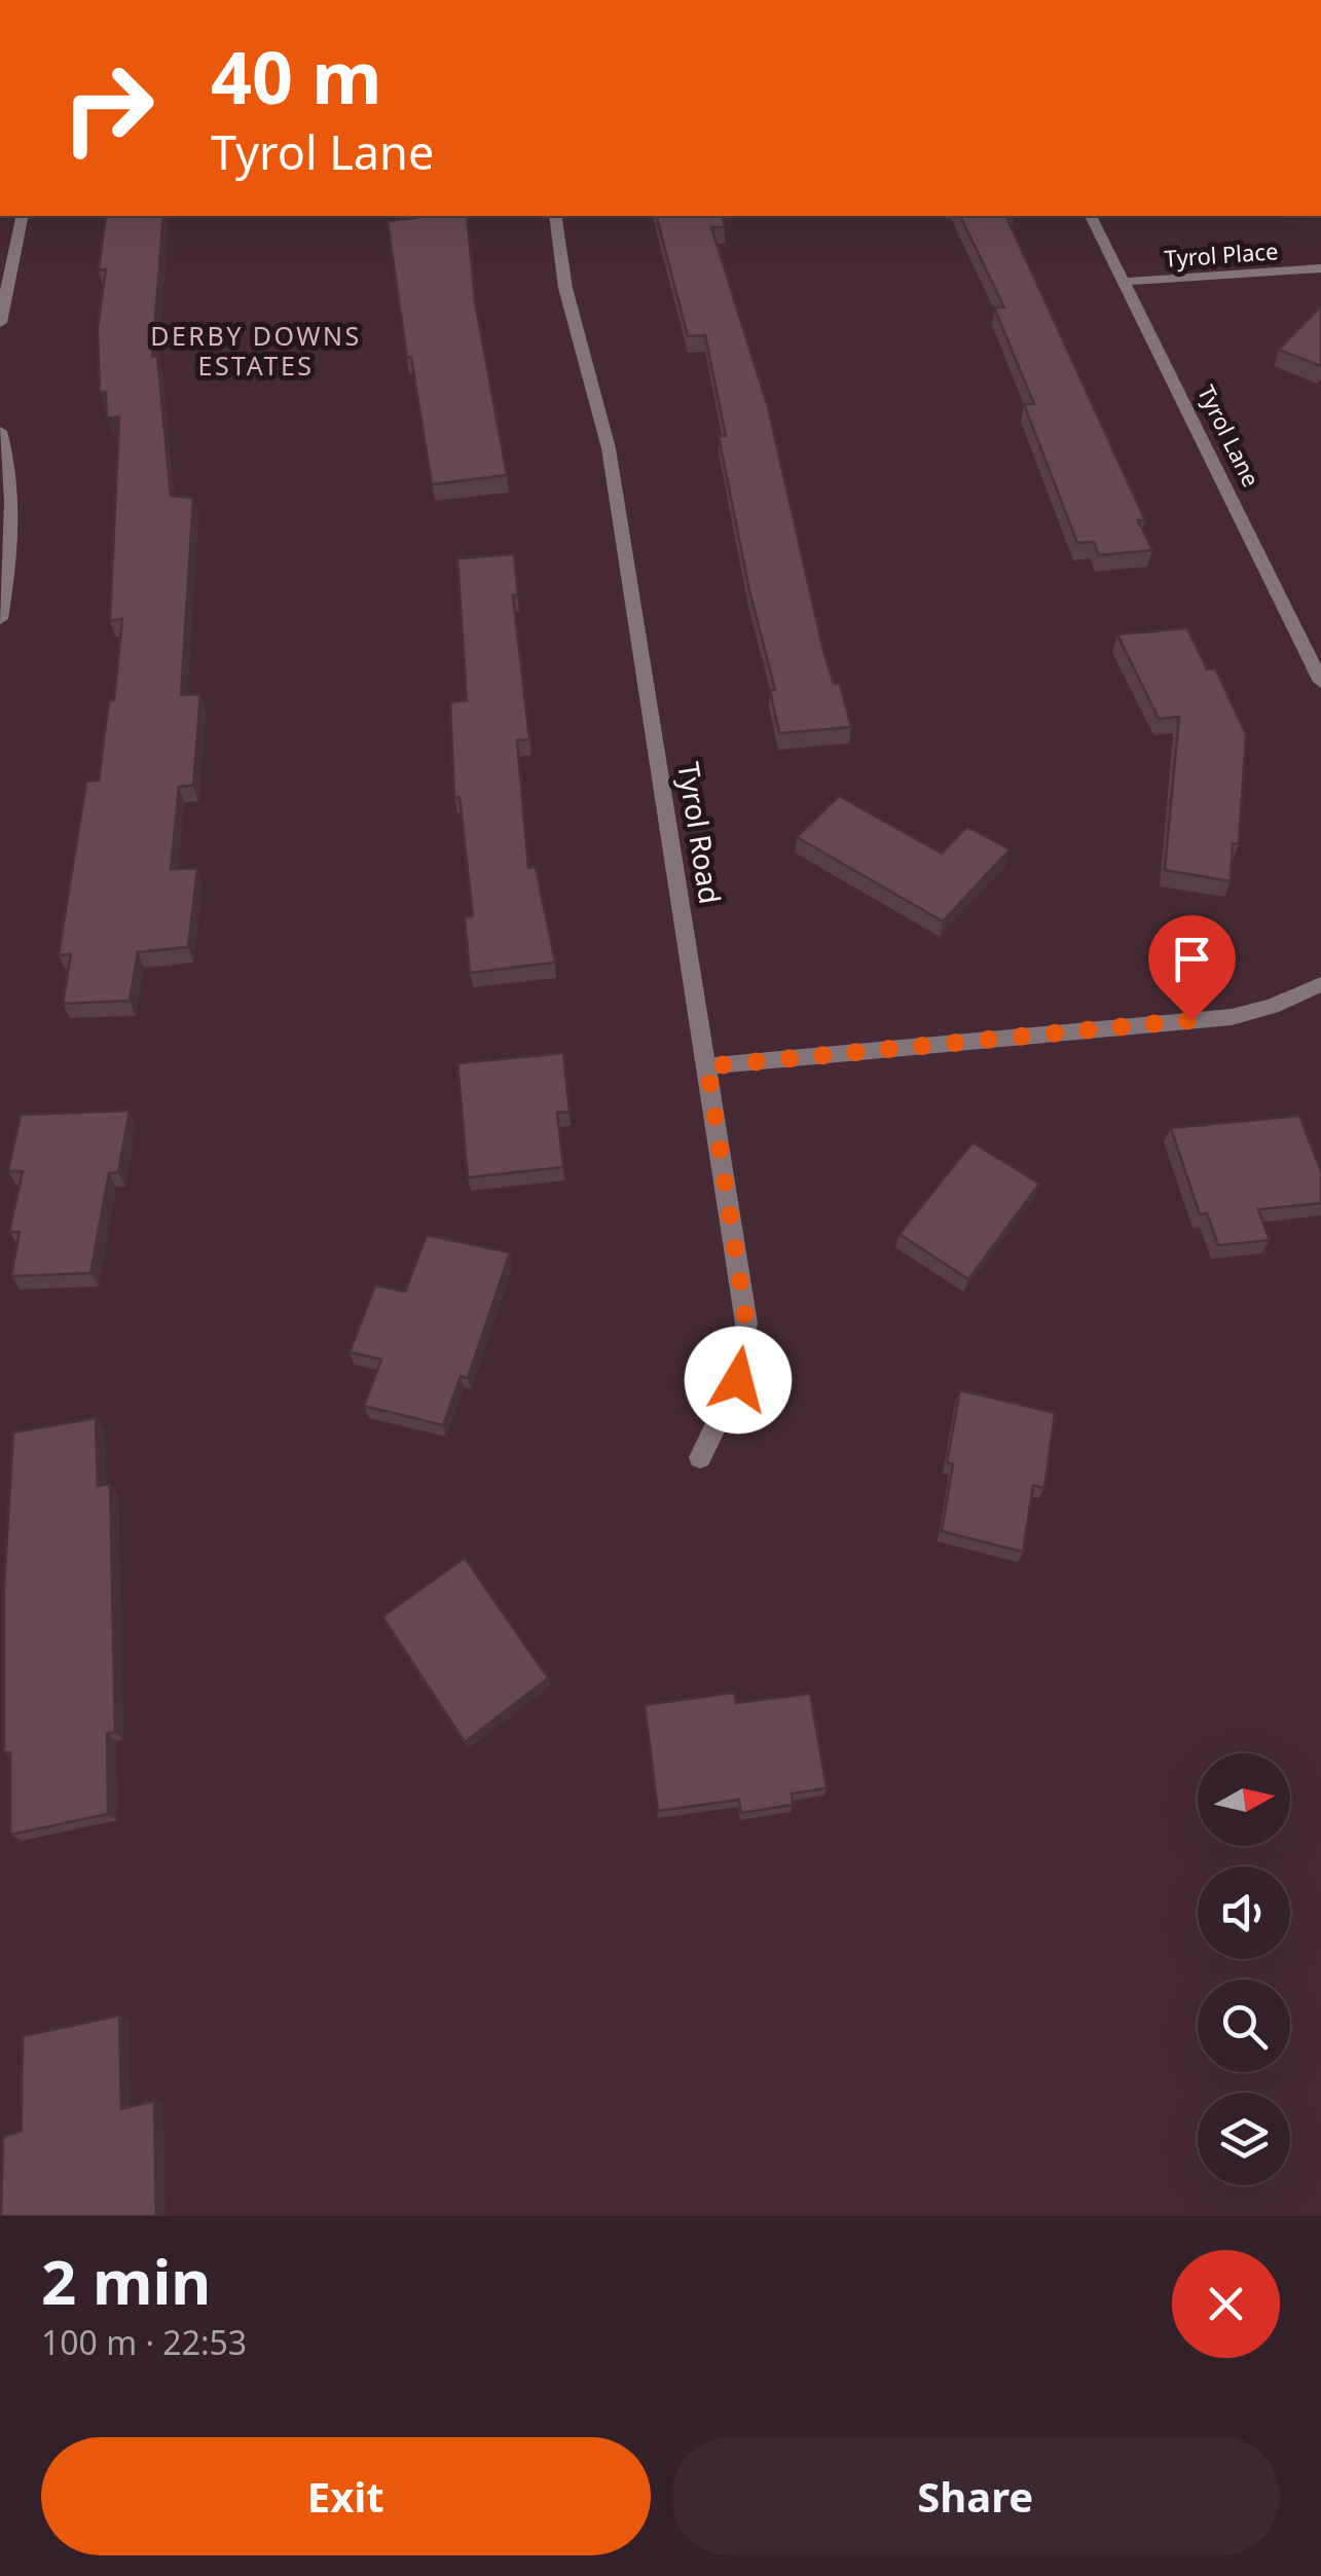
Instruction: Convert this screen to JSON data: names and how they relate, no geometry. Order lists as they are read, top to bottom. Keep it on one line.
{"streets":{"street":["Tyrol Place","Tyrol Lane","Tyrol Road"]},"crossings":[["Tyrol Place","Tyrol Lane"]],"districts":["DERBY DOWNS ESTATES"],"north":"right","page":{"turn":["40 m","Tyrol Lane"],"heading":["2 min","100 m · 22:53"],"buttons":["Exit","Share"]}}
